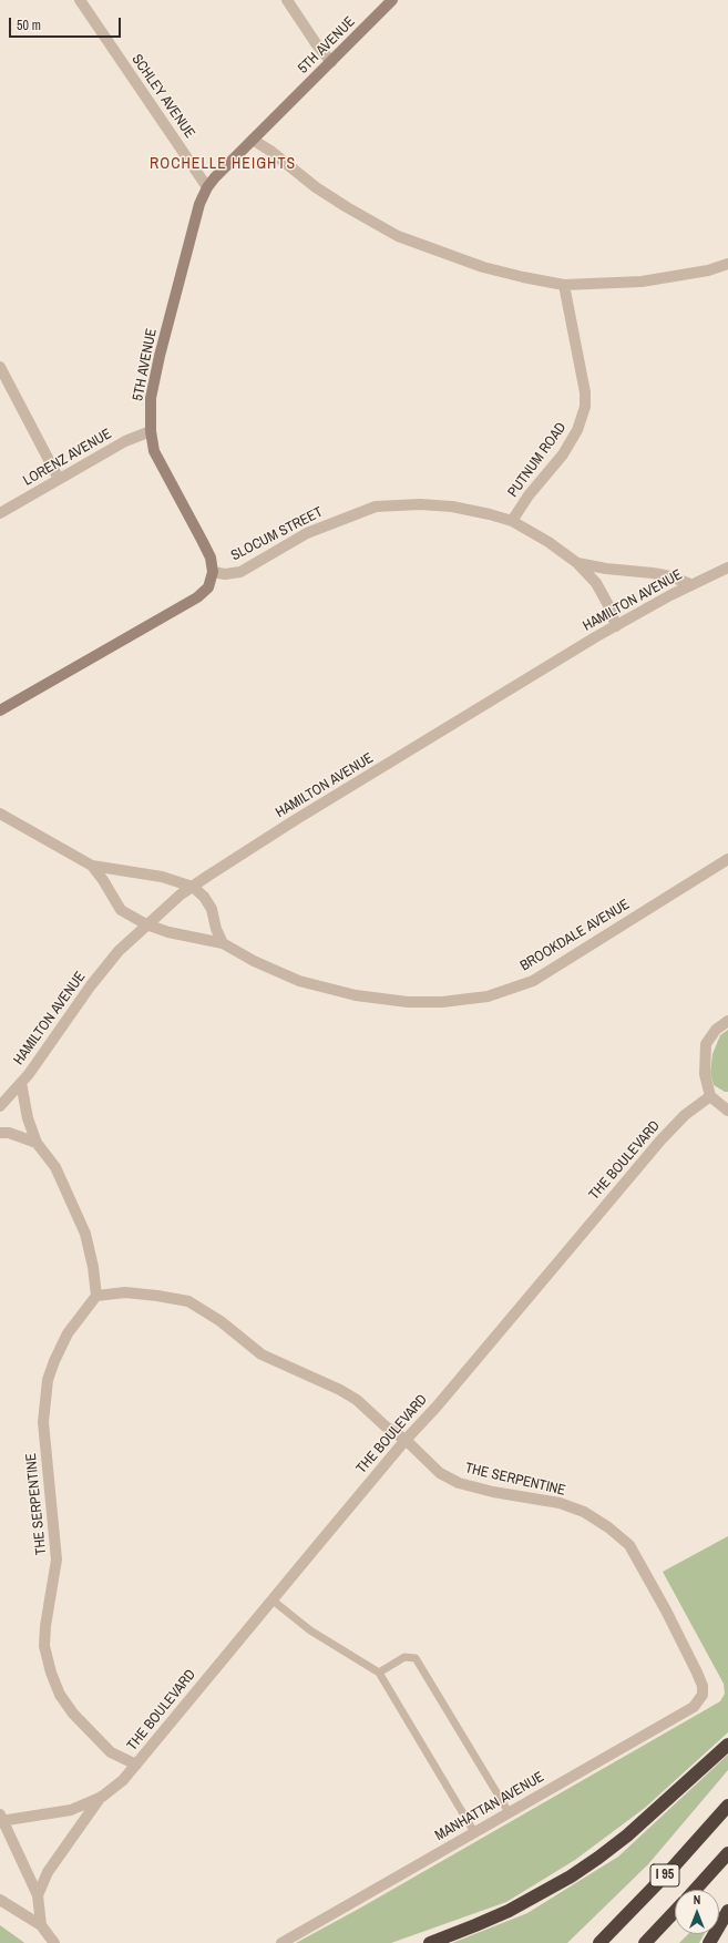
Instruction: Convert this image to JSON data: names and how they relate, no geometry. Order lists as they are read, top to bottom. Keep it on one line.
{"streets":{"highway":["I 95"],"street":["5TH AVENUE","SCHLEY AVENUE","LORENZ AVENUE","PUTNUM ROAD","SLOCUM STREET","HAMILTON AVENUE","BROOKDALE AVENUE","THE BOULEVARD","THE SERPENTINE","MANHATTAN AVENUE"]},"crossings":[["5TH AVENUE","SCHLEY AVENUE"],["5TH AVENUE","LORENZ AVENUE"],["5TH AVENUE","SLOCUM STREET"],["PUTNUM ROAD","SLOCUM STREET"],["SLOCUM STREET","HAMILTON AVENUE"],["HAMILTON AVENUE","BROOKDALE AVENUE"],["THE BOULEVARD","THE SERPENTINE"],["THE SERPENTINE","MANHATTAN AVENUE"]],"districts":["ROCHELLE HEIGHTS"],"scale_bar":"50 m","north":"top"}
